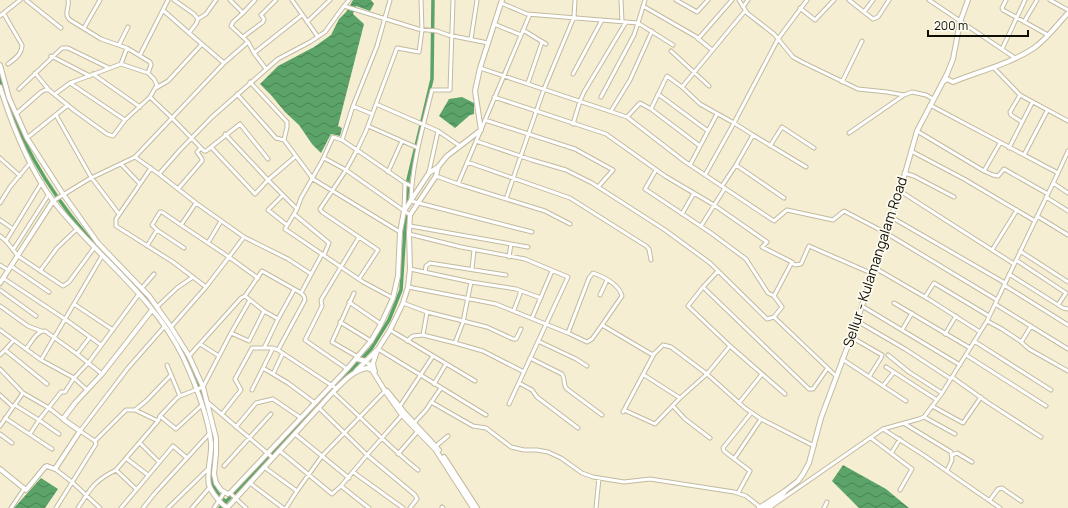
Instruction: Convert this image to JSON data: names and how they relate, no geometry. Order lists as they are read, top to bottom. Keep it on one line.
{"streets":{"main road":["Sellur - Kulamangalam Road"]},"scale_bar":"200 m"}
